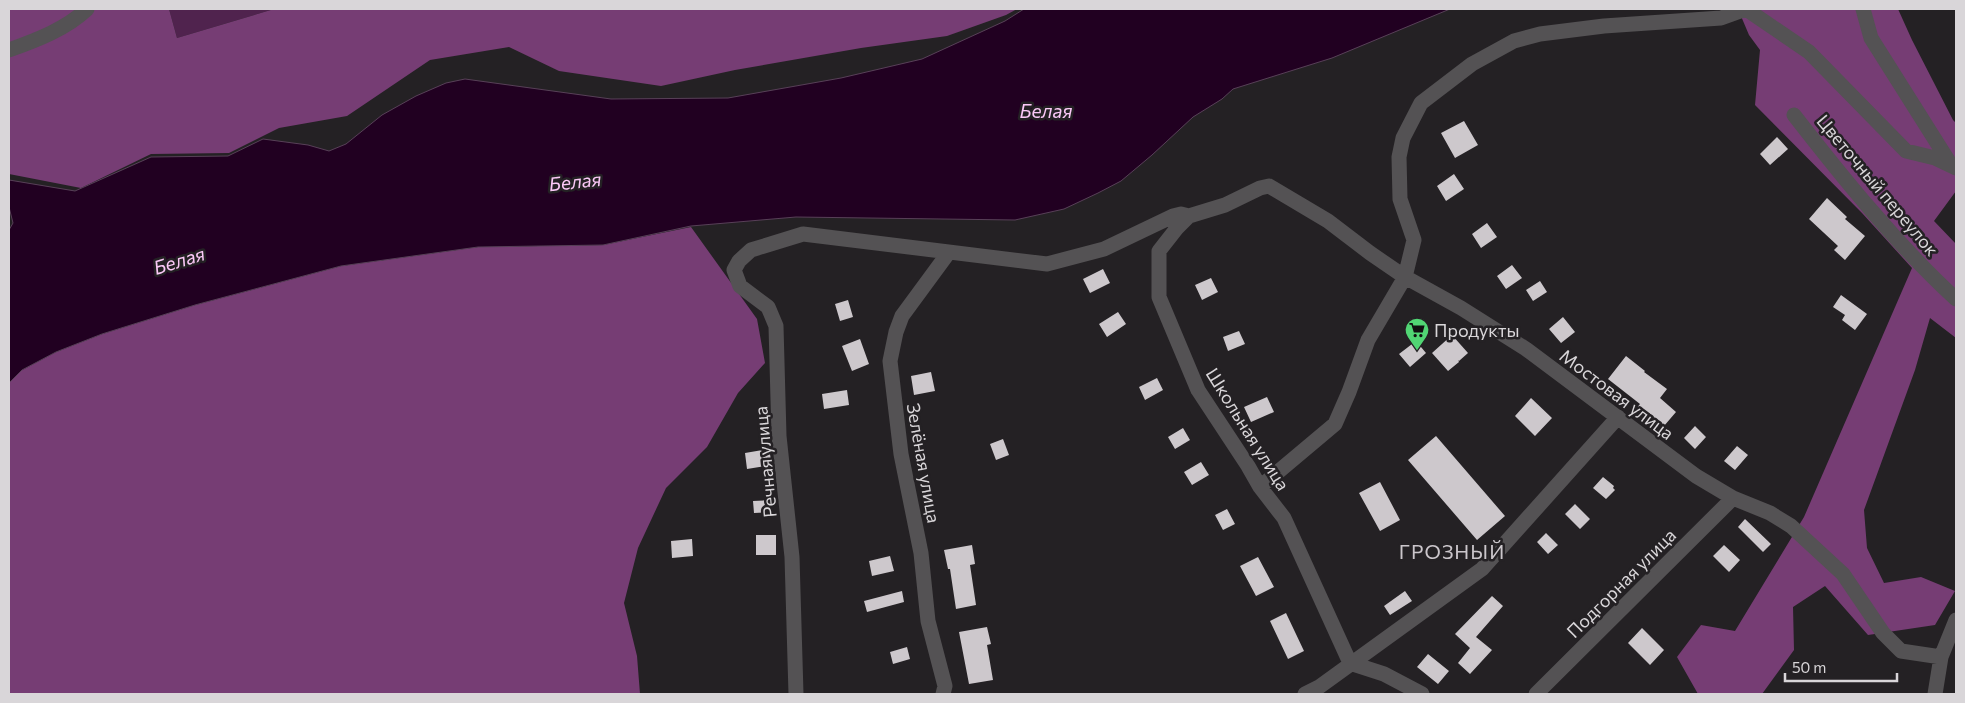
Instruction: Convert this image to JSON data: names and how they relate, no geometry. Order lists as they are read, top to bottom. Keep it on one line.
{"streets":{"street":["Цветочный переулок","Мостовая улица","Школьная улица","Речная улица","Зелёная улица","Подгорная улица"]},"crossings":[["Мостовая улица","Школьная улица"],["Мостовая улица","Подгорная улица"],["Речная улица","Зелёная улица"]],"districts":["ГРОЗНЫЙ"],"water":["Белая"],"places":{"supermarket":["Продукты"]},"scale_bar":"50 m"}
